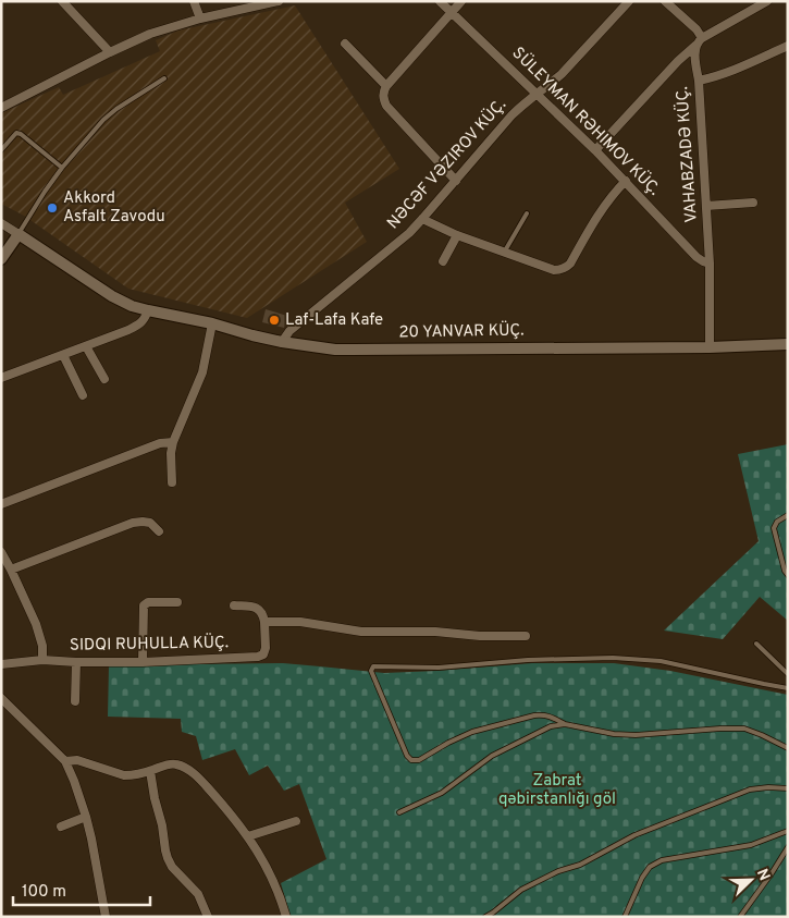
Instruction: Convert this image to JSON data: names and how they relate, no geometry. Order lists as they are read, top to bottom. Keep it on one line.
{"streets":{"street":["SÜLEYMAN RƏHIMOV KÜÇ.","VAHABZADƏ KÜÇ.","NƏCƏF VƏZIROV KÜÇ.","20 YANVAR KÜÇ.","SIDQI RUHULLA KÜÇ."]},"crossings":[["SÜLEYMAN RƏHIMOV KÜÇ.","VAHABZADƏ KÜÇ."],["SÜLEYMAN RƏHIMOV KÜÇ.","NƏCƏF VƏZIROV KÜÇ."],["VAHABZADƏ KÜÇ.","20 YANVAR KÜÇ."],["NƏCƏF VƏZIROV KÜÇ.","20 YANVAR KÜÇ."]],"parks":["Zabrat qəbirstanlığı göl"],"places":["Akkord Asfalt Zavodu","Laf-Lafa Kafe"],"scale_bar":"100 m","north":"top right"}
